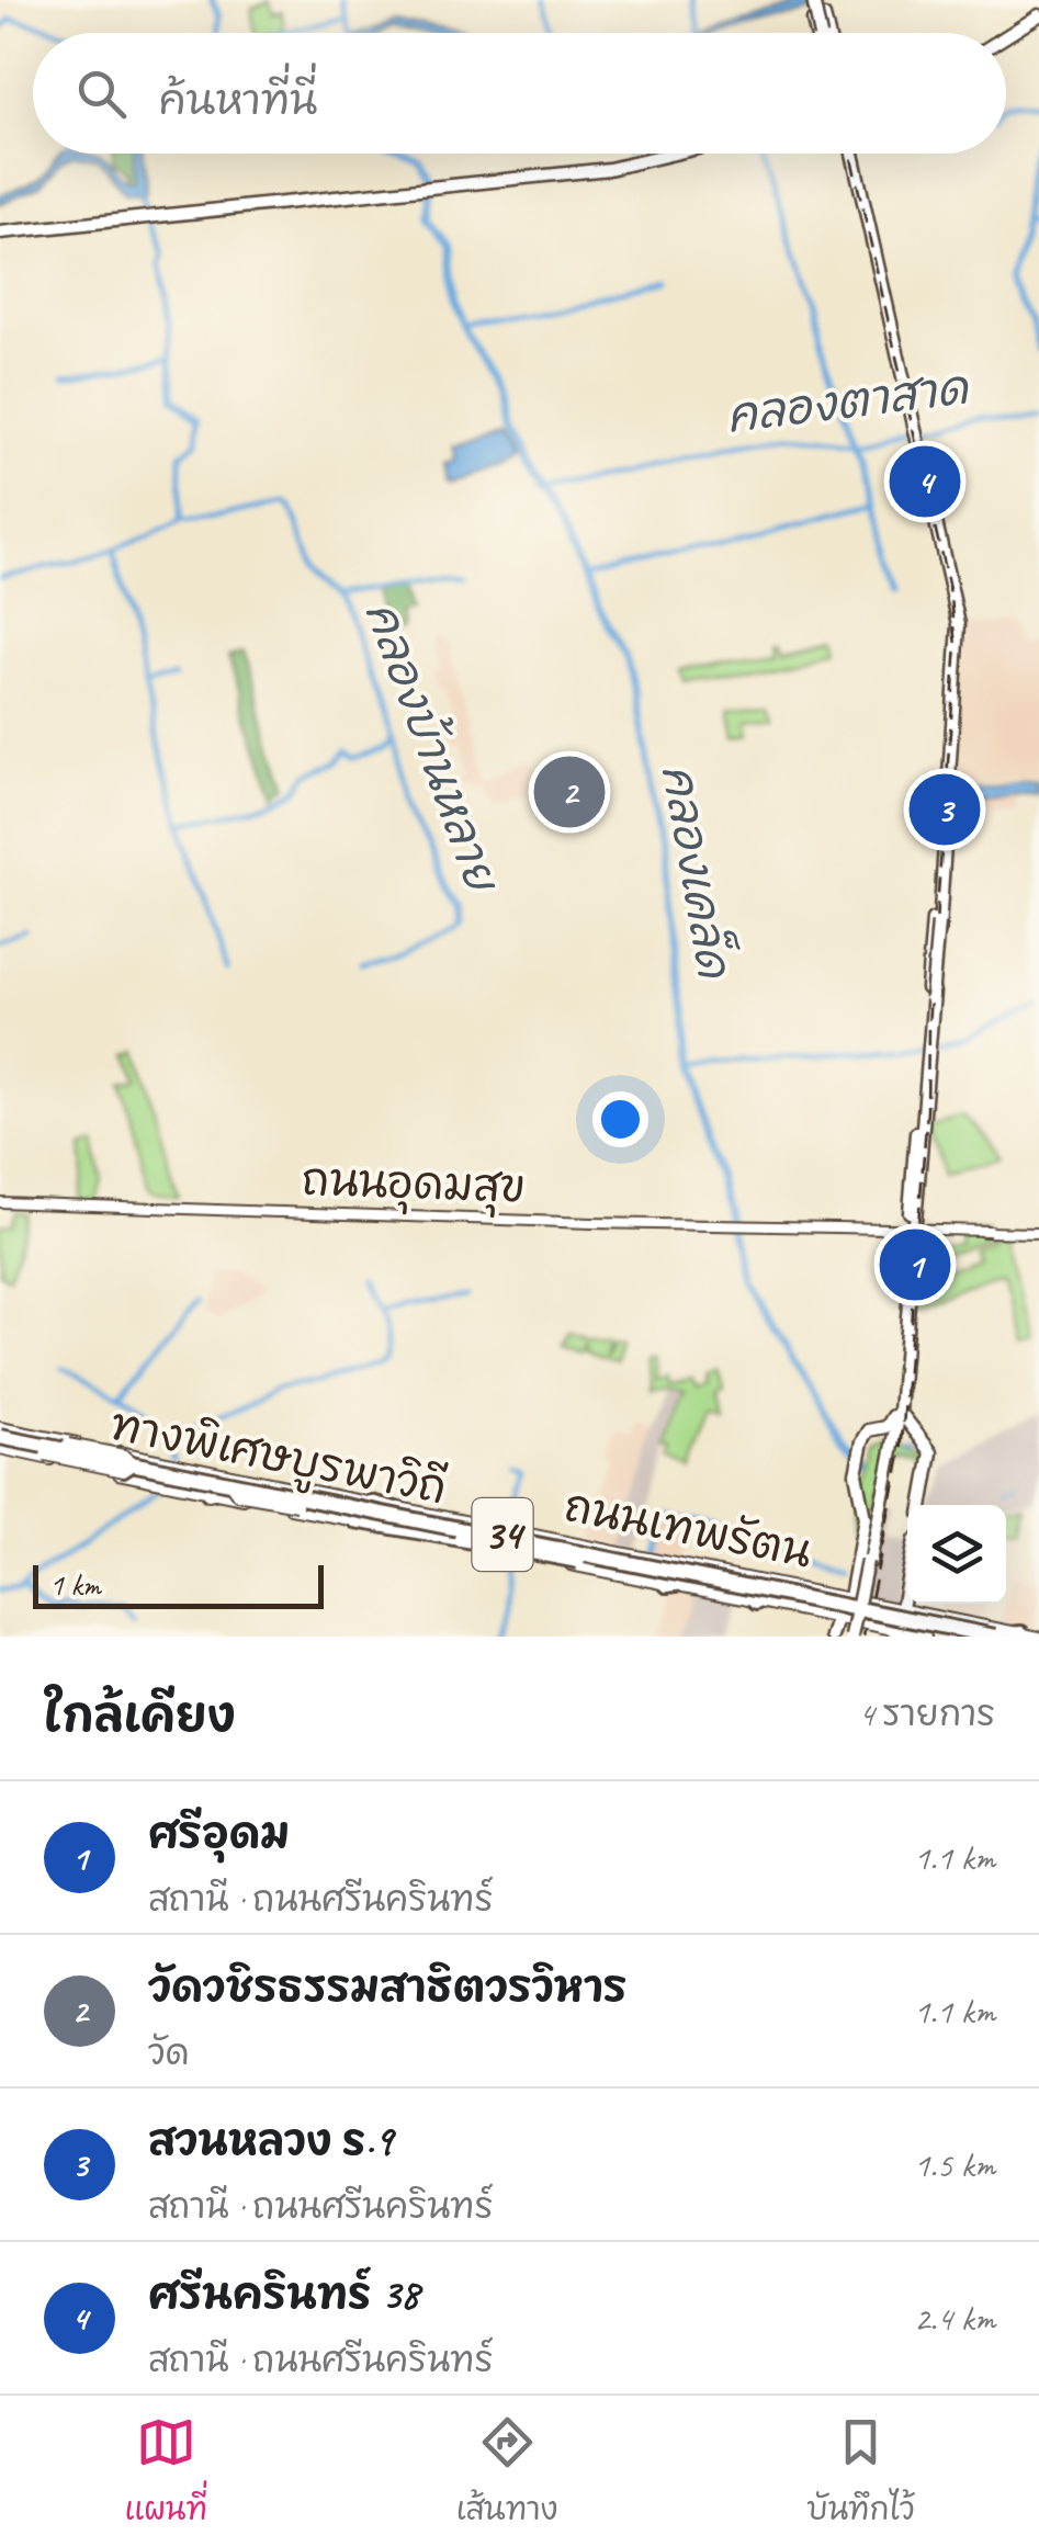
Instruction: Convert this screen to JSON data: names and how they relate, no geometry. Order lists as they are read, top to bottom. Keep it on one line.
{"streets":{"highway":["ทางพิเศษบูรพาวิถี","ถนนเทพรัตน","34"],"main road":["ถนนอุดมสุข"]},"crossings":[["ทางพิเศษบูรพาวิถี","ถนนเทพรัตน"]],"water":["คลองตาสาด","คลองบ้านหลาย","คลองเคล็ด"],"scale_bar":"1 km","page":{"search":"ค้นหาที่นี่","pins":["4","2","3","1"],"scale":"1 km","heading":["ใกล้เคียง","4 รายการ"],"list":[{"mark":"1","name":"ศรีอุดม","note":"สถานี · ถนนศรีนครินทร์","value":"1.1 km"},{"mark":"2","name":"วัดวชิรธรรมสาธิตวรวิหาร","note":"วัด","value":"1.1 km"},{"mark":"3","name":"สวนหลวง ร.9","note":"สถานี · ถนนศรีนครินทร์","value":"1.5 km"},{"mark":"4","name":"ศรีนครินทร์ 38","note":"สถานี · ถนนศรีนครินทร์","value":"2.4 km"}],"nav":["แผนที่","เส้นทาง","บันทึกไว้"]}}
